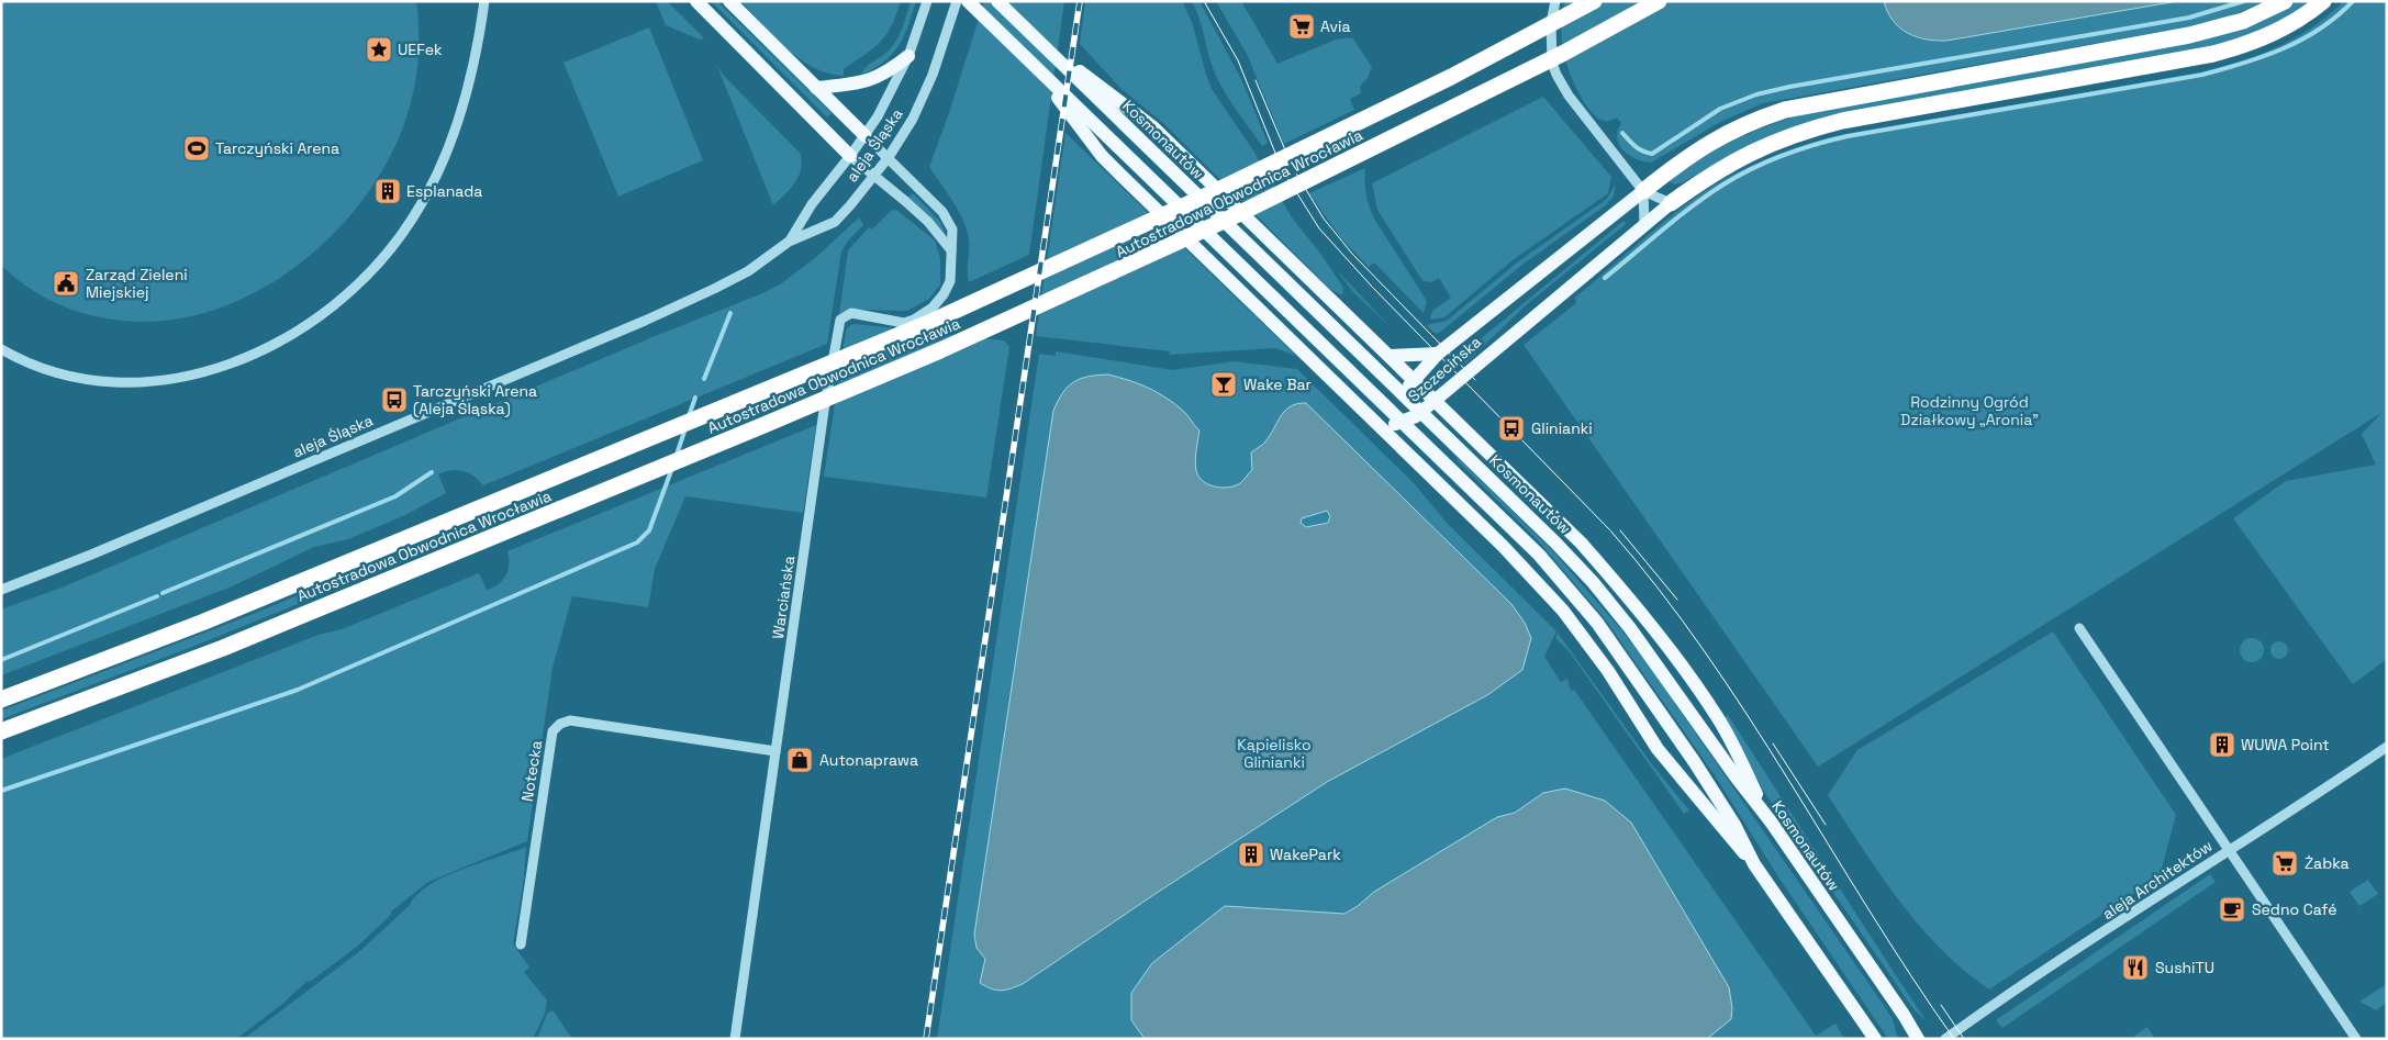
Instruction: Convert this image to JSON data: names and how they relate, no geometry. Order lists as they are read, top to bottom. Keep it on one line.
{"streets":{"highway":["Autostradowa Obwodnica Wrocławia"],"main road":["Kosmonautów","Szczecińska"],"street":["aleja Śląska","Warciańska","Notecka","aleja Architektów"]},"crossings":[["aleja Śląska","Warciańska"],["Warciańska","Notecka"]],"parks":["Rodzinny Ogród Działkowy „Aronia”","Kąpielisko Glinianki"],"places":{"supermarket":["Avia","Żabka"],"place":["UEFek"],"sports":["Tarczyński Arena"],"building":["Esplanada","WUWA Point","WakePark"],"public building":["Zarząd Zieleni Miejskiej"],"bar":["Wake Bar"],"bus stop":["Tarczyński Arena (Aleja Śląska)","Glinianki"],"shop":["Autonaprawa"],"cafe":["Sedno Café"],"restaurant":["SushiTU"]}}
